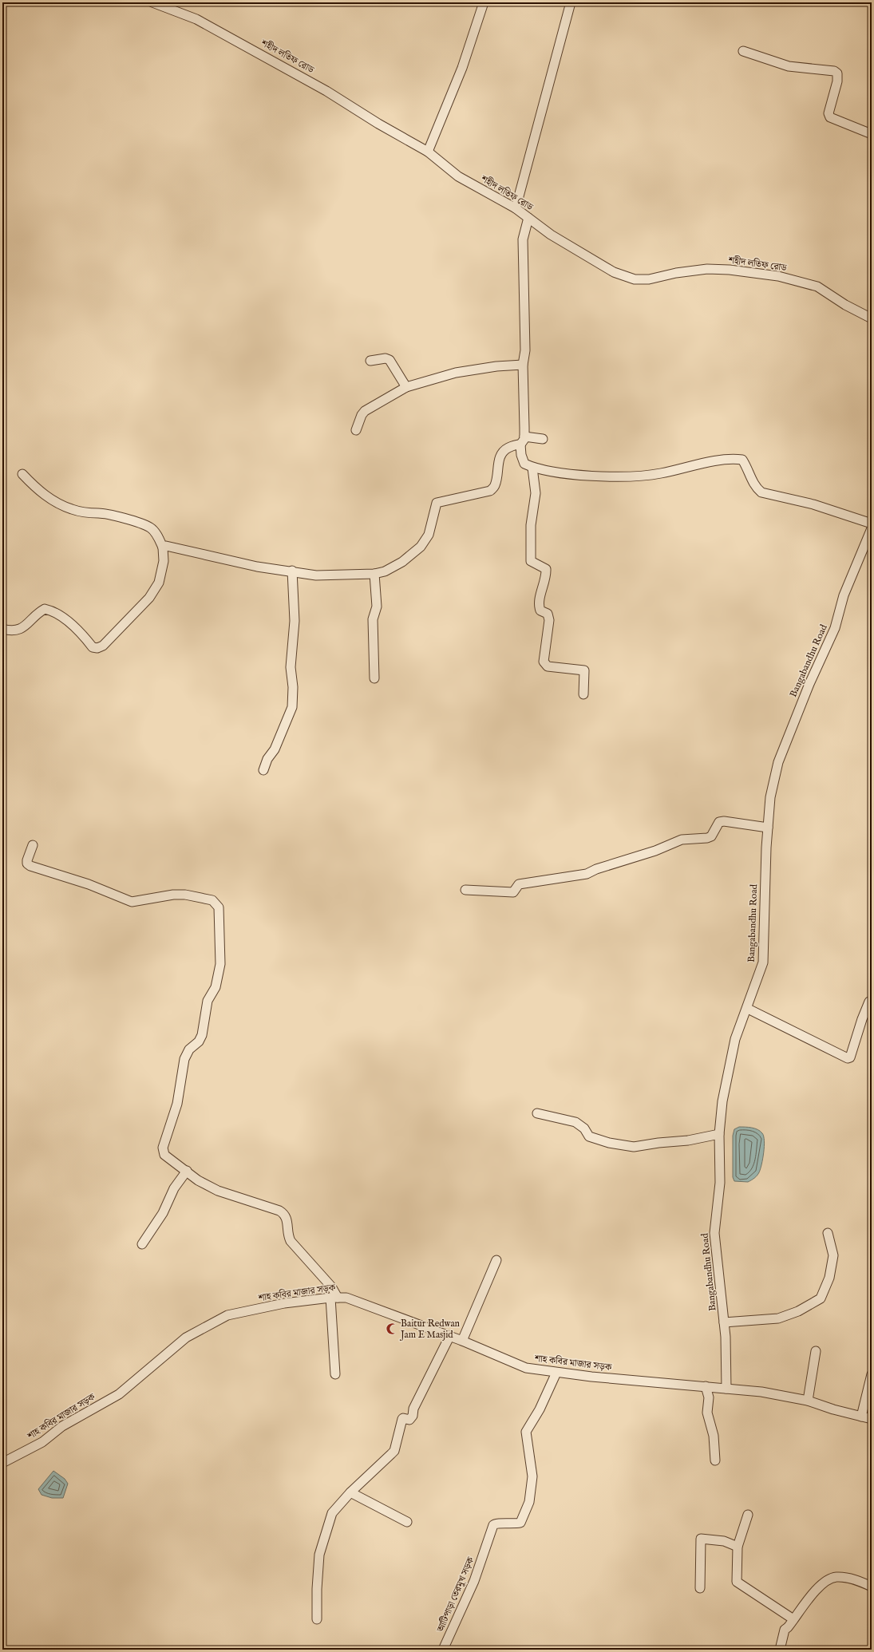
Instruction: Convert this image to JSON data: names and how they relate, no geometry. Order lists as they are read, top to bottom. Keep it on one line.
{"streets":{"street":["শহীদ লতিফ রোড","Bangabandhu Road","শাহ কবির মাজার সড়ক","আটিপাড়া তেরমুখ সড়ক"]},"crossings":[["Bangabandhu Road","শাহ কবির মাজার সড়ক"],["শাহ কবির মাজার সড়ক","আটিপাড়া তেরমুখ সড়ক"]],"places":{"mosque":["Baitur Redwan Jam E Masjid"]}}
